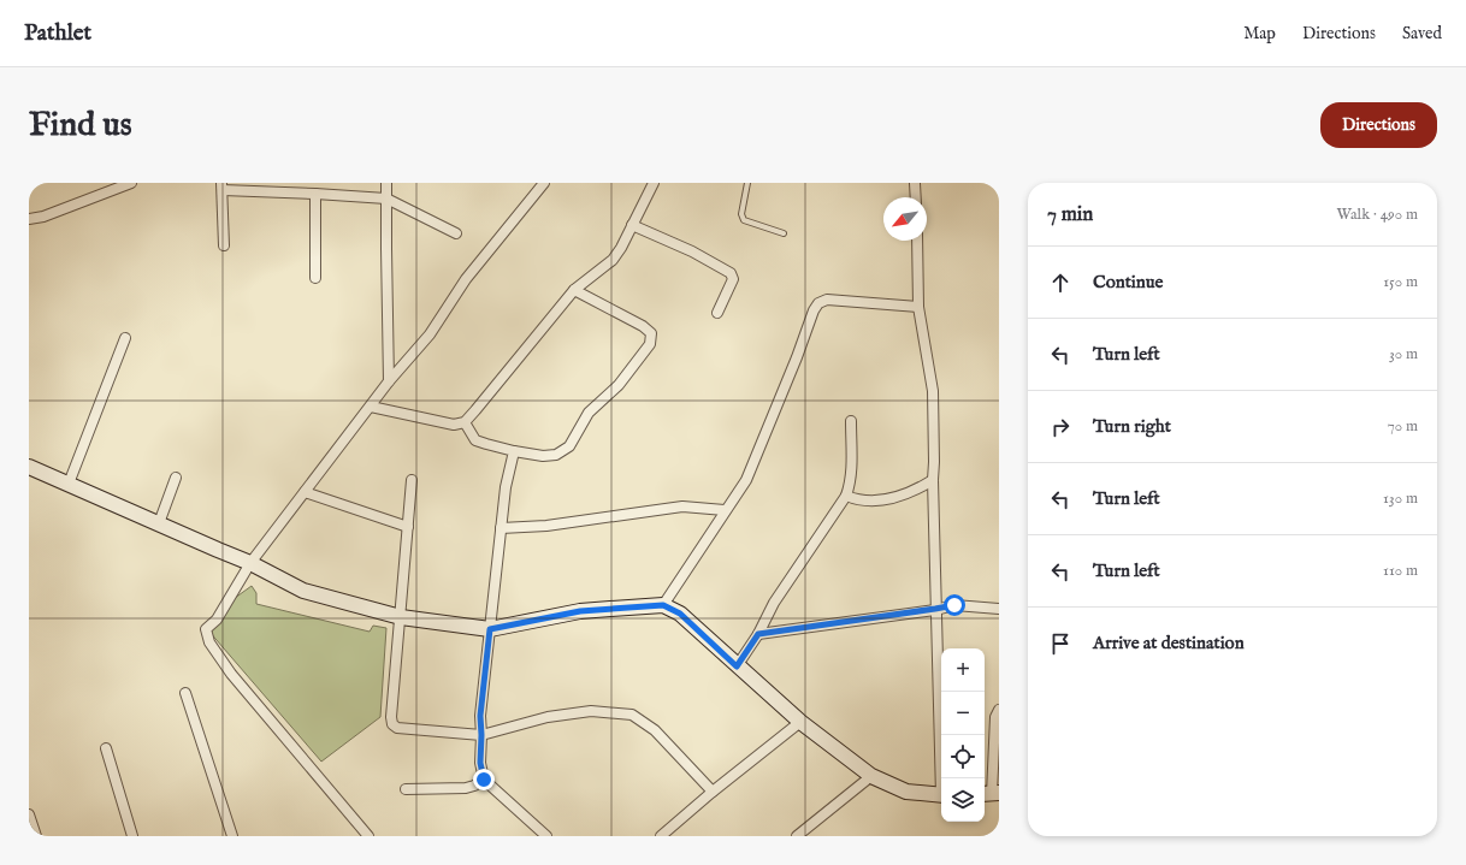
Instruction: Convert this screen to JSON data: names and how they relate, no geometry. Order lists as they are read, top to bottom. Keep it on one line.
{"north":"bottom left","page":{"header":"Pathlet","nav":["Map","Directions","Saved"],"buttons":"Directions","title":"Find us","heading":["7 min","Walk · 490 m"],"list":[["Continue","150 m"],["Turn left","30 m"],["Turn right","70 m"],["Turn left","130 m"],["Turn left","110 m"],"Arrive at destination"],"map_buttons":["+","−"]}}
